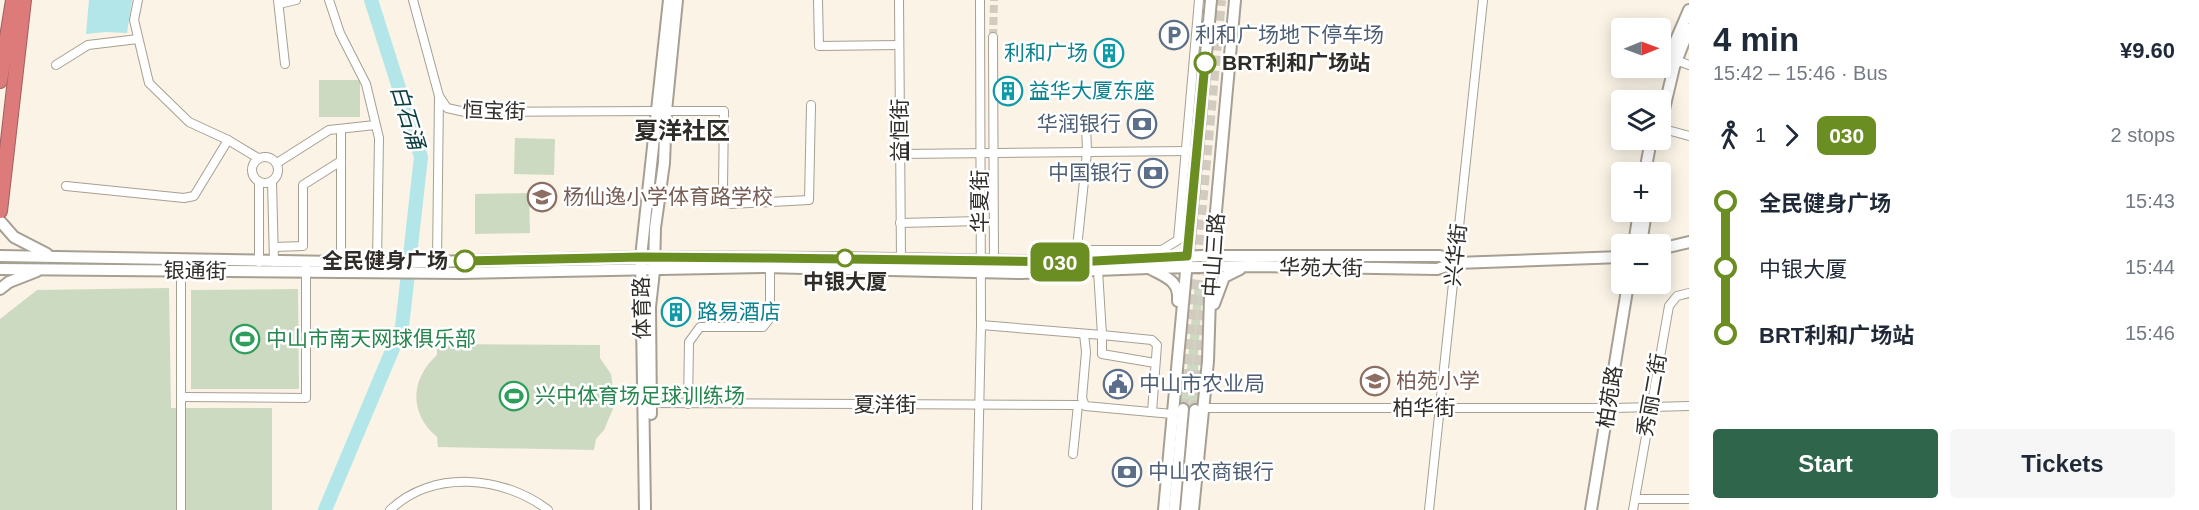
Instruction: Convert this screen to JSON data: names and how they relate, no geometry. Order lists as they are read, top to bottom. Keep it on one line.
{"streets":{"street":["恒宝街","益恒街","华夏街","中山三路","兴华街","华苑大街","银通街","体育路","秀丽二街","柏苑路","夏洋街","柏华街"]},"crossings":[["恒宝街","体育路"],["华夏街","夏洋街"],["中山三路","华苑大街"],["中山三路","柏华街"],["兴华街","华苑大街"],["兴华街","柏华街"],["体育路","夏洋街"],["秀丽二街","柏华街"],["柏苑路","柏华街"]],"districts":["夏洋社区"],"water":["白石涌"],"places":{"parking":["利和广场地下停车场"],"building":["利和广场","益华大厦东座","路易酒店"],"other":["BRT利和广场站","中银大厦","全民健身广场"],"bank":["华润银行","中国银行","中山农商银行"],"school or university":["杨仙逸小学体育路学校","柏苑小学"],"sports":["中山市南天网球俱乐部","兴中体育场足球训练场"],"public building":["中山市农业局"]},"lines":["bus line 030"],"north":"right","page":{"on_map":"030","heading":["4 min","15:42 – 15:46 · Bus","¥9.60"],"map_buttons":["+","−"],"legs":["1","030","2 stops"],"list":[{"name":"全民健身广场","value":"15:43"},{"name":"中银大厦","value":"15:44"},{"name":"BRT利和广场站","value":"15:46"}],"buttons":["Start","Tickets"]}}
